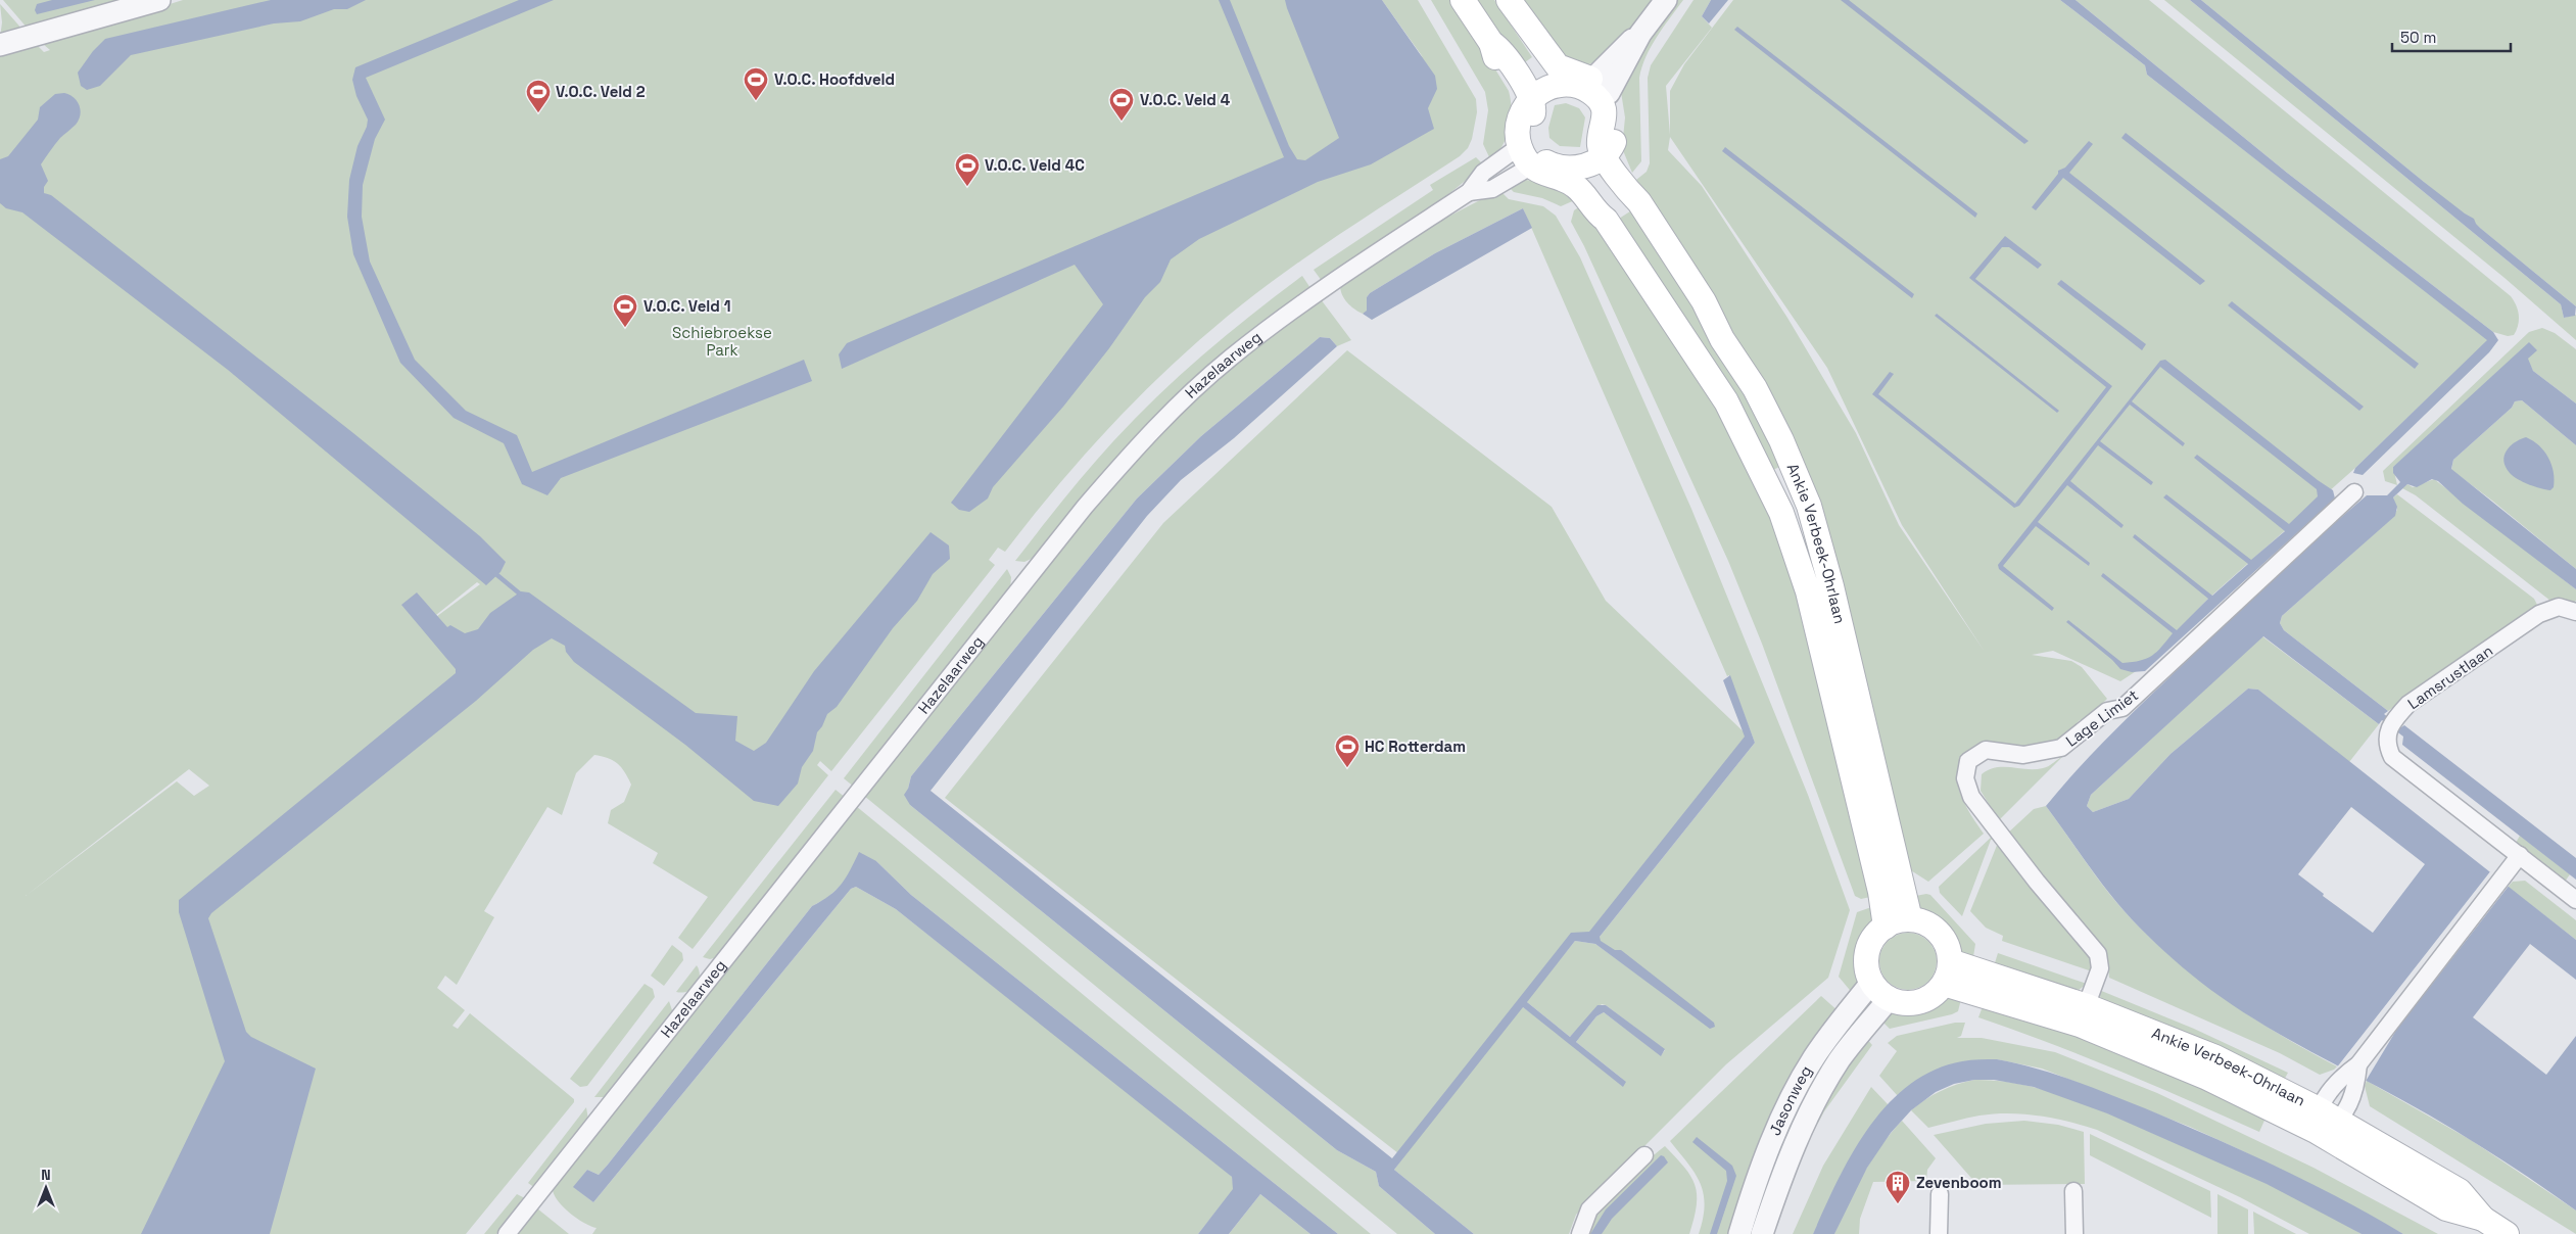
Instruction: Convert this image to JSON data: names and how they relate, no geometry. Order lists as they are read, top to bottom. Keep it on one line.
{"streets":{"main road":["Ankie Verbeek-Ohrlaan"],"street":["Hazelaarweg","Lamsrustlaan","Lage Limiet","Jasonweg"]},"crossings":[["Ankie Verbeek-Ohrlaan","Lage Limiet"],["Ankie Verbeek-Ohrlaan","Jasonweg"]],"parks":["Schiebroekse Park"],"places":{"sports":["V.O.C. Hoofdveld","V.O.C. Veld 2","V.O.C. Veld 4","V.O.C. Veld 4C","V.O.C. Veld 1","HC Rotterdam"],"building":["Zevenboom"]},"scale_bar":"50 m","north":"top"}
